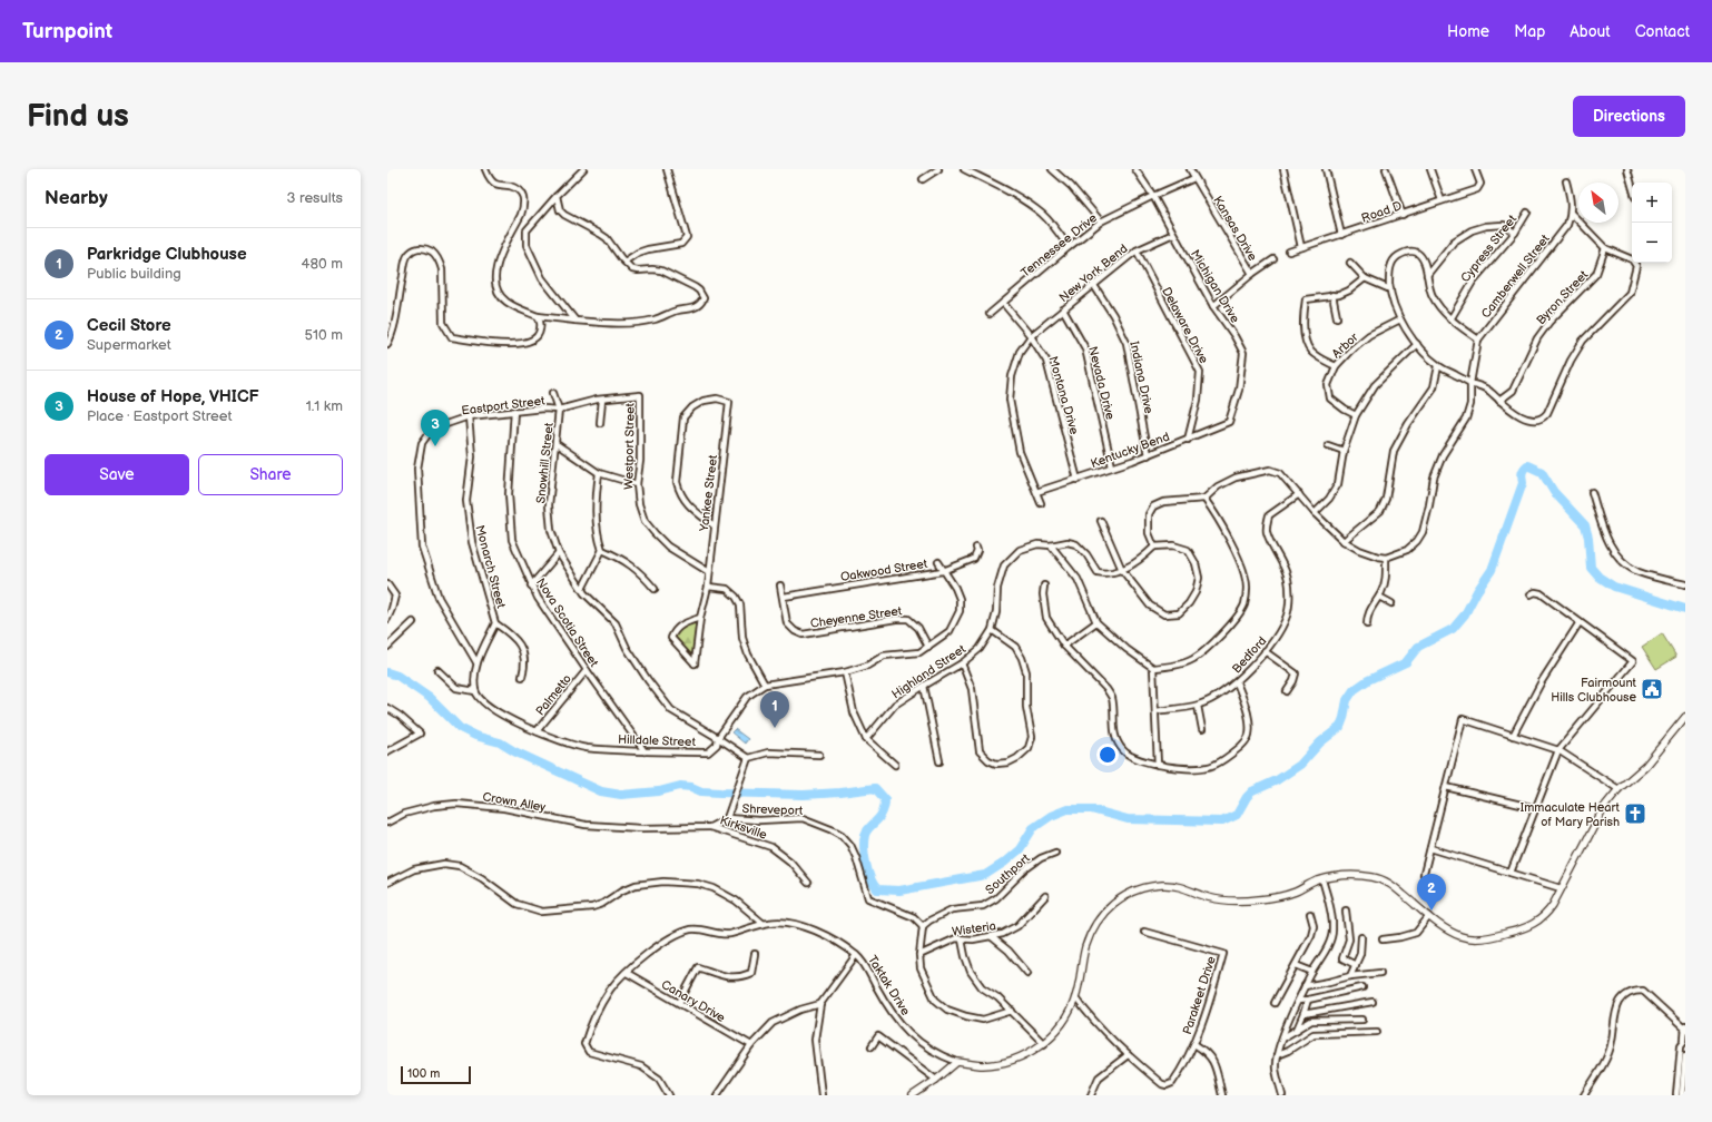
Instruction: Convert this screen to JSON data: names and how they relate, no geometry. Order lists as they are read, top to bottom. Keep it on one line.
{"streets":{"street":["Road D","Kansas Drive","Tennessee Drive","Cypress Street","New York Bend","Camberwell Street","Michigan Drive","Byron Street","Delaware Drive","Arbor","Indiana Drive","Nevada Drive","Montana Drive","Eastport Street","Westport Street","Kentucky Bend","Snowhill Street","Yankee Street","Monarch Street","Oakwood Street","Cheyenne Street","Nova Scotia Street","Bedford","Highland Street","Palmetto","Hilldale Street","Crown Alley","Shreveport","Kirksville","Southport","Wisteria","Taktak Drive","Parakeet Drive","Canary Drive"]},"crossings":[["Kansas Drive","Tennessee Drive"],["Tennessee Drive","Michigan Drive"],["Tennessee Drive","Montana Drive"],["New York Bend","Michigan Drive"],["New York Bend","Delaware Drive"],["New York Bend","Indiana Drive"],["New York Bend","Nevada Drive"],["New York Bend","Montana Drive"],["Michigan Drive","Kentucky Bend"],["Delaware Drive","Kentucky Bend"],["Indiana Drive","Kentucky Bend"],["Nevada Drive","Kentucky Bend"],["Montana Drive","Kentucky Bend"],["Eastport Street","Westport Street"],["Eastport Street","Snowhill Street"],["Eastport Street","Monarch Street"],["Eastport Street","Nova Scotia Street"],["Westport Street","Yankee Street"],["Snowhill Street","Hilldale Street"],["Monarch Street","Hilldale Street"],["Oakwood Street","Cheyenne Street"],["Oakwood Street","Hilldale Street"],["Cheyenne Street","Hilldale Street"],["Nova Scotia Street","Palmetto"],["Nova Scotia Street","Hilldale Street"],["Palmetto","Hilldale Street"],["Crown Alley","Kirksville"],["Shreveport","Southport"],["Taktak Drive","Canary Drive"]],"places":{"public building":["Fairmount Hills Clubhouse"],"church":["Immaculate Heart of Mary Parish"]},"scale_bar":"100 m","north":"top left","page":{"header":"Turnpoint","nav":["Home","Map","About","Contact"],"buttons":["Directions",["Save","Share"]],"title":"Find us","heading":["Nearby","3 results"],"map_buttons":["+","−"],"list":[{"mark":"1","name":"Parkridge Clubhouse","note":"Public building","value":"480 m"},{"mark":"2","name":"Cecil Store","note":"Supermarket","value":"510 m"},{"mark":"3","name":"House of Hope, VHICF","note":"Place · Eastport Street","value":"1.1 km"}],"pins":["3","1","2"],"scale":"100 m"}}
